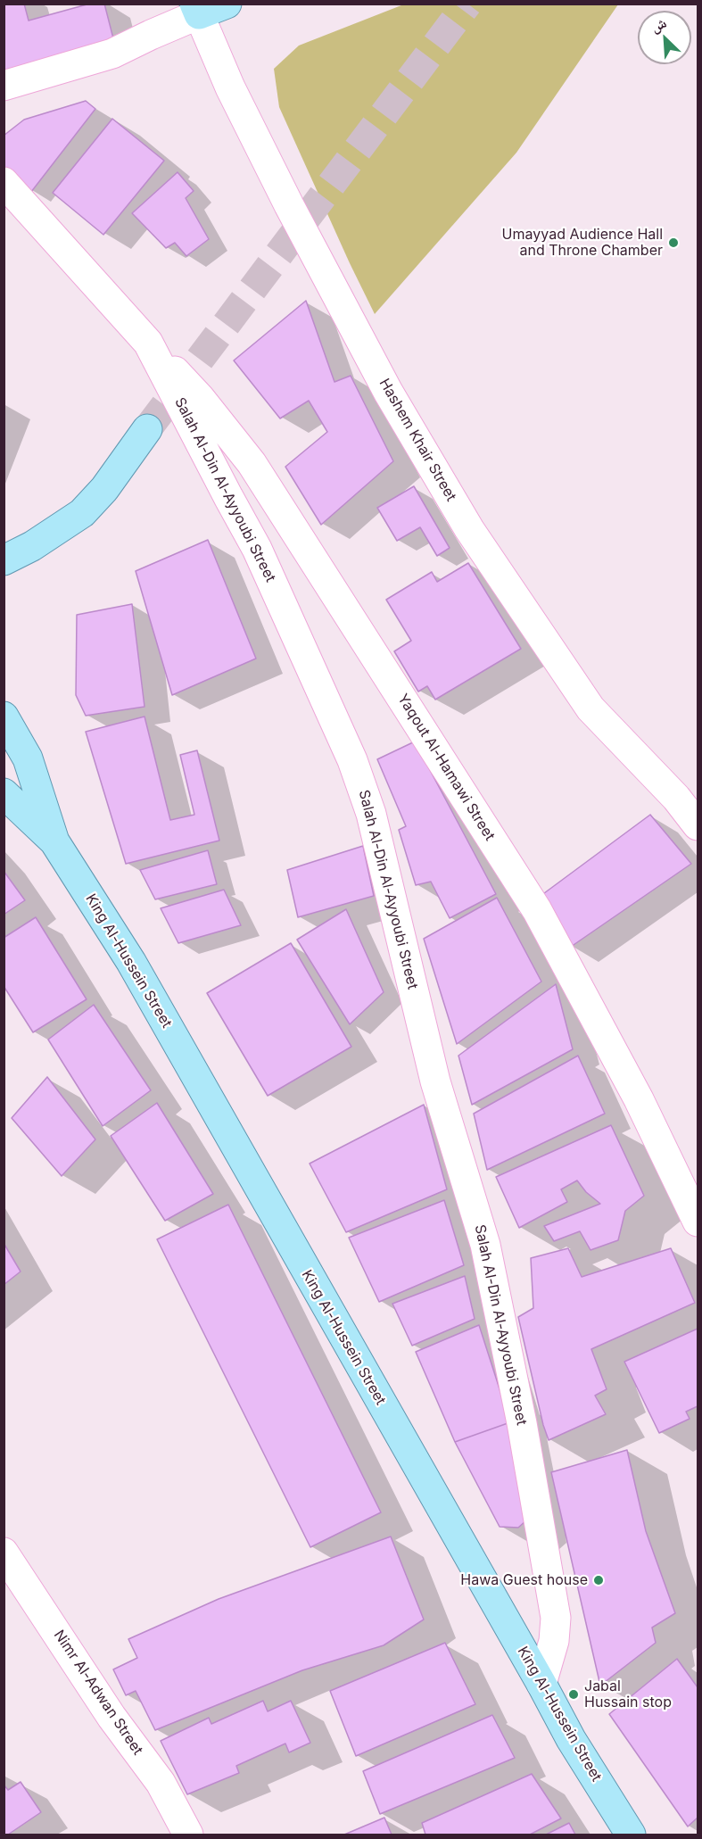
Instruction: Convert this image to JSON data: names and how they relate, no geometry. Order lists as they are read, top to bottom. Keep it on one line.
{"streets":{"main road":["King Al-Hussein Street"],"street":["Hashem Khair Street","Salah Al-Din Al-Ayyoubi Street","Yaqout Al-Hamawi Street","Nimr Al-Adwan Street"]},"crossings":[["Salah Al-Din Al-Ayyoubi Street","Yaqout Al-Hamawi Street"],["Salah Al-Din Al-Ayyoubi Street","King Al-Hussein Street"]],"places":["Umayyad Audience Hall and Throne Chamber","Hawa Guest house","Jabal Hussain stop"],"north":"top left"}
